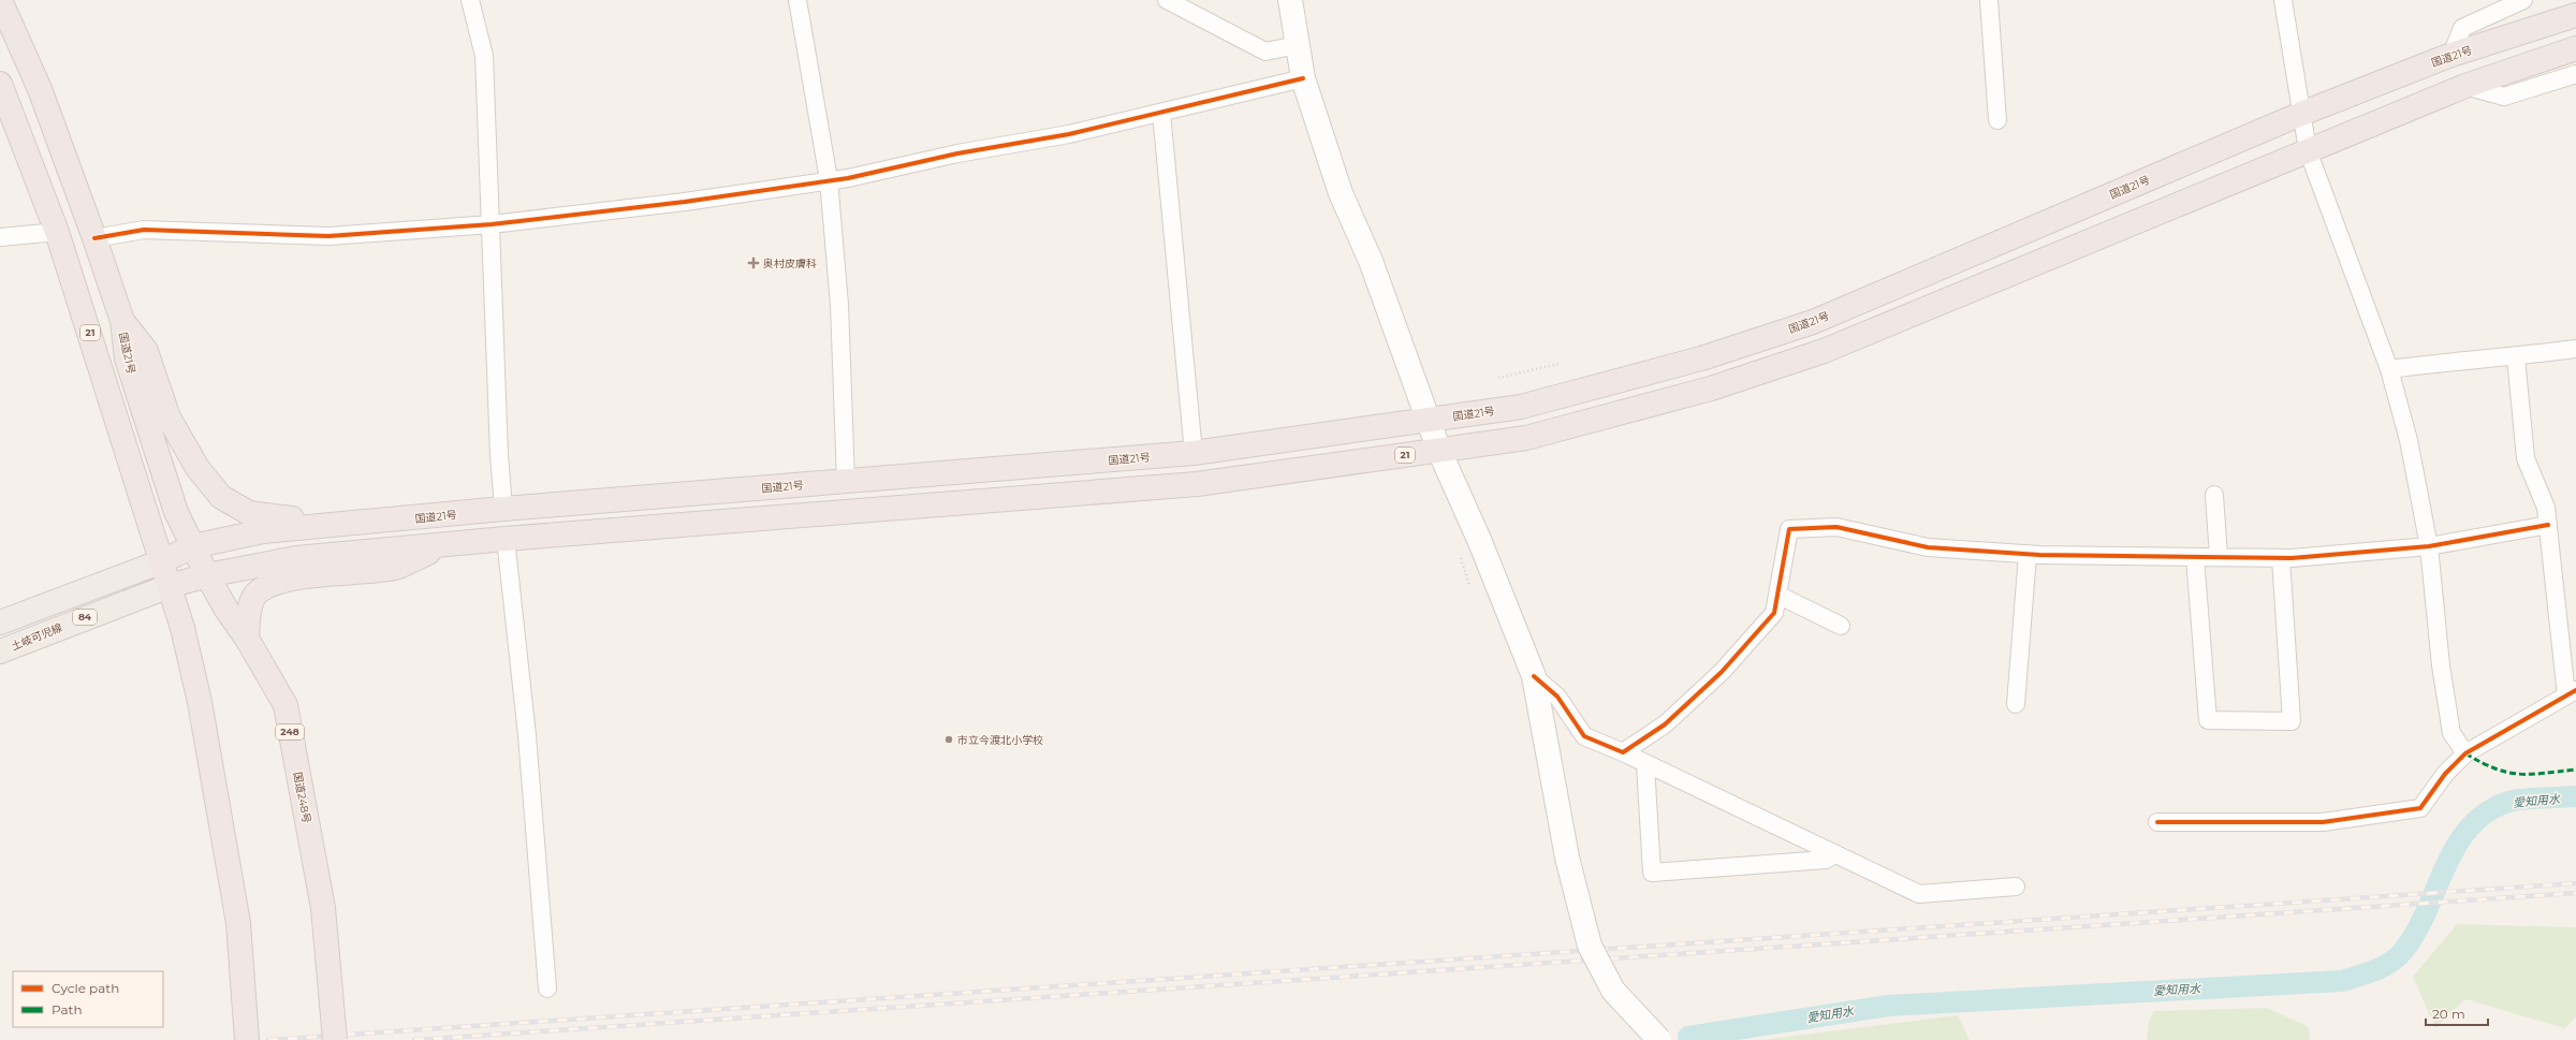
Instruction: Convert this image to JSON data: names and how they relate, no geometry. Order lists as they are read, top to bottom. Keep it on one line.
{"streets":{"highway":["国道21号","21","248","国道248号"],"main road":["84","土岐可児線"]},"crossings":[["国道21号","国道248号"],["21","84"],["21","土岐可児線"],["21","国道248号"]],"water":["愛知用水"],"places":{"health":["奥村皮膚科"],"other":["市立今渡北小学校"]},"legend":["Cycle path","Path"],"scale_bar":"20 m"}
